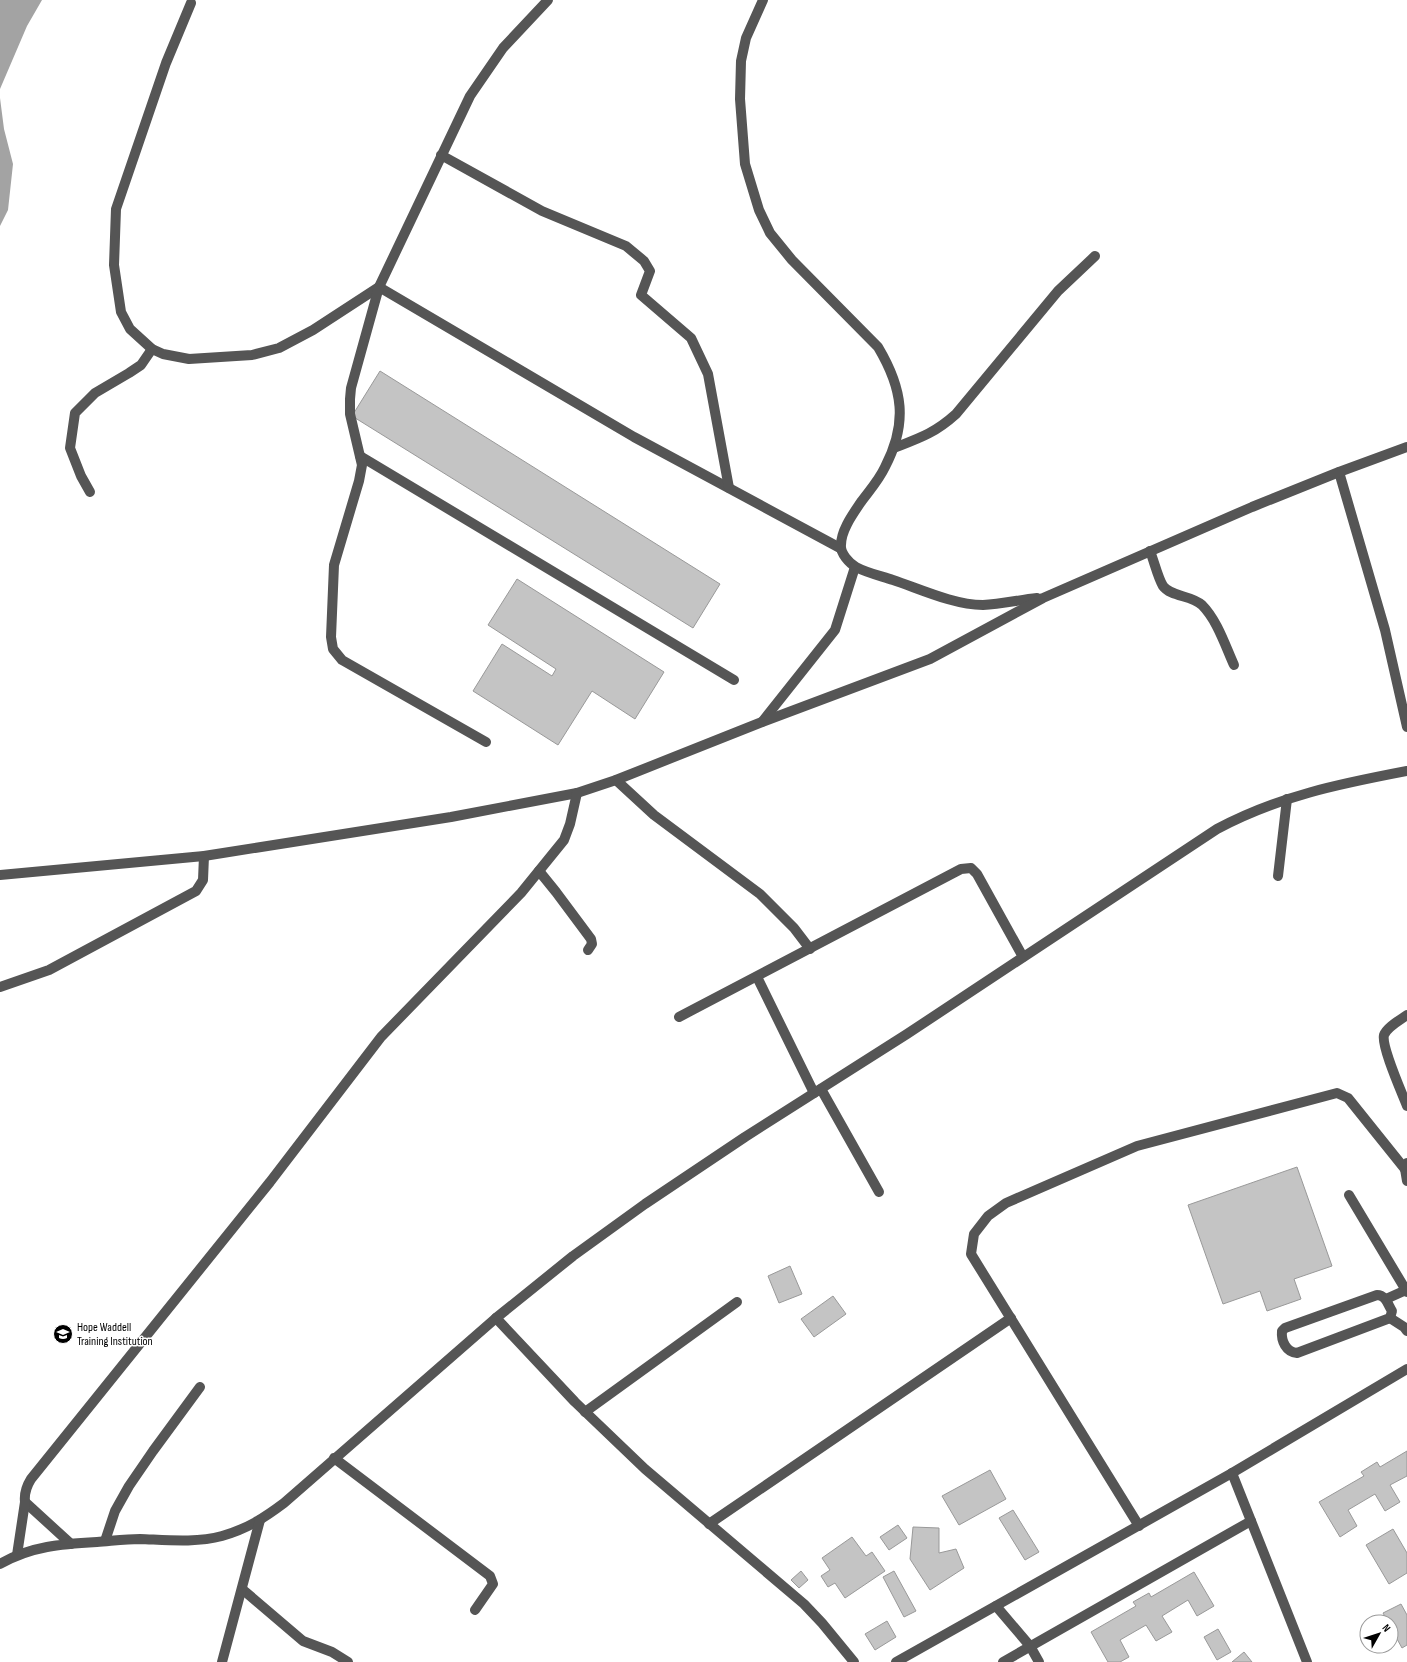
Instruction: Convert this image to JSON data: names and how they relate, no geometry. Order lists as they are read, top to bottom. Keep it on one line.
{"places":{"school or university":["Hope Waddell Training Institution"]},"north":"top right"}
